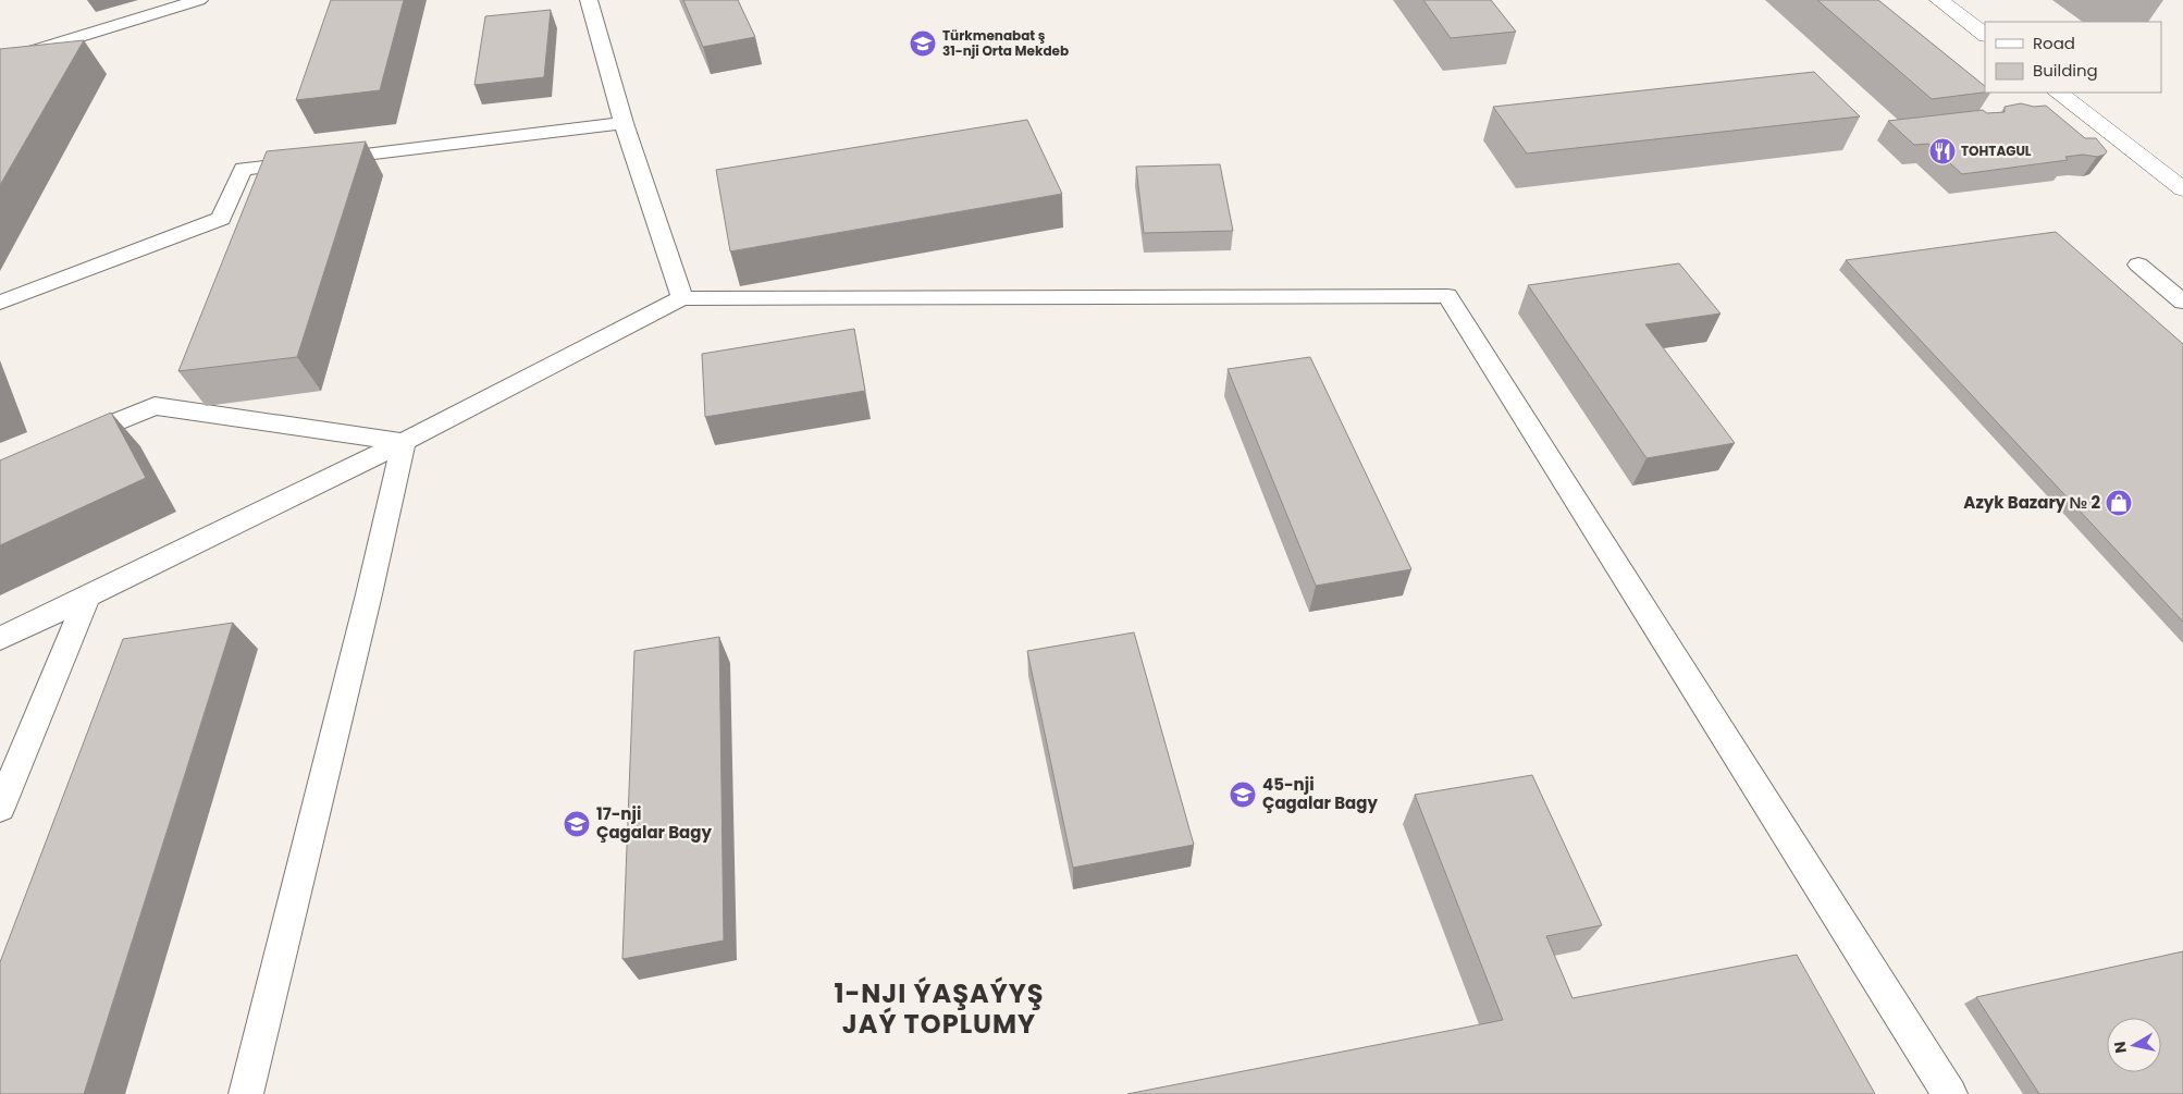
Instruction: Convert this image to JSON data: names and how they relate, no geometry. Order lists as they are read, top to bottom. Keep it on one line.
{"districts":["1-NJI ÝAŞAÝYŞ JAÝ TOPLUMY"],"places":{"school or university":["Türkmenabat ş 31-nji Orta Mekdeb","45-nji Çagalar Bagy","17-nji Çagalar Bagy"],"restaurant":["TOHTAGUL"],"shop":["Azyk Bazary № 2"]},"legend":["Road","Building"],"north":"left"}
